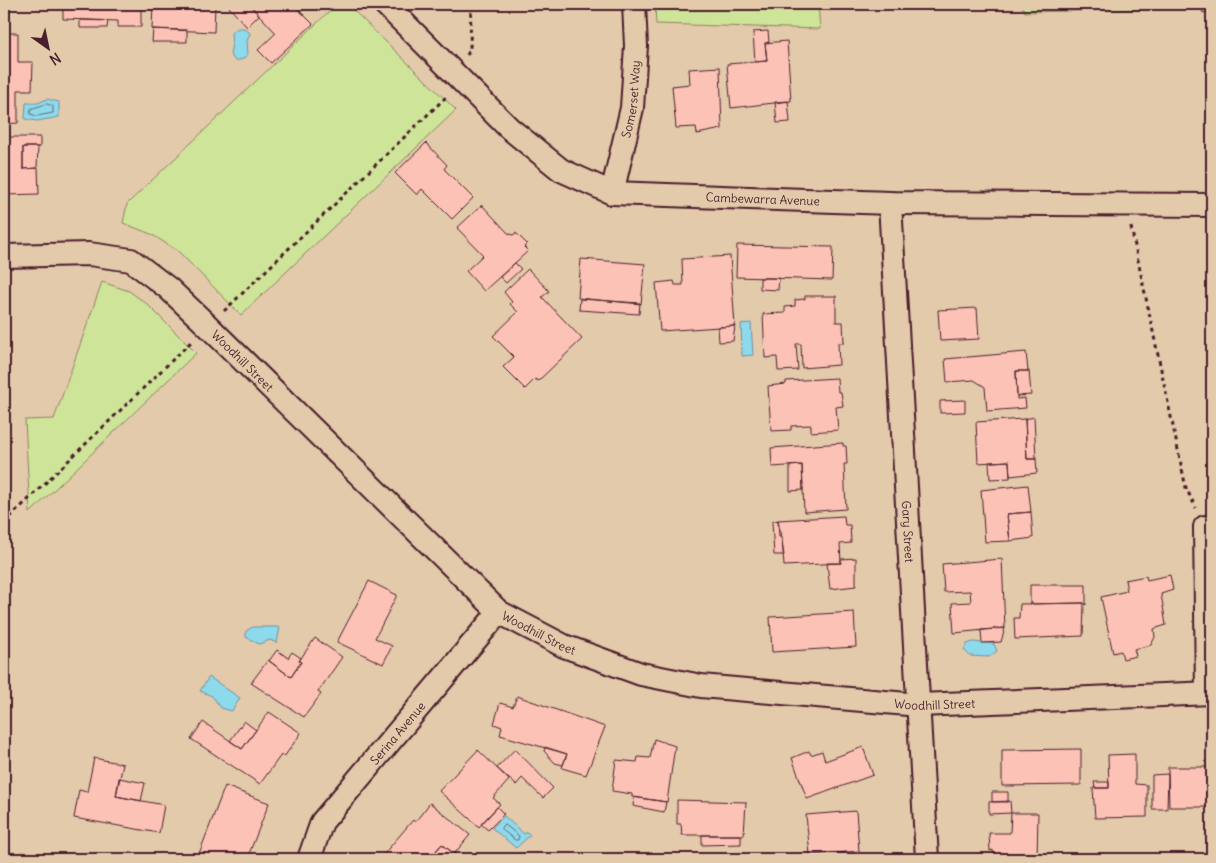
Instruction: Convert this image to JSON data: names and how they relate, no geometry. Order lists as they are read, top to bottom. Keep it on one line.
{"streets":{"street":["Somerset Way","Cambewarra Avenue","Woodhill Street","Gary Street","Serina Avenue"]},"crossings":[["Somerset Way","Cambewarra Avenue"],["Cambewarra Avenue","Gary Street"],["Woodhill Street","Gary Street"],["Woodhill Street","Serina Avenue"]],"north":"bottom right"}
